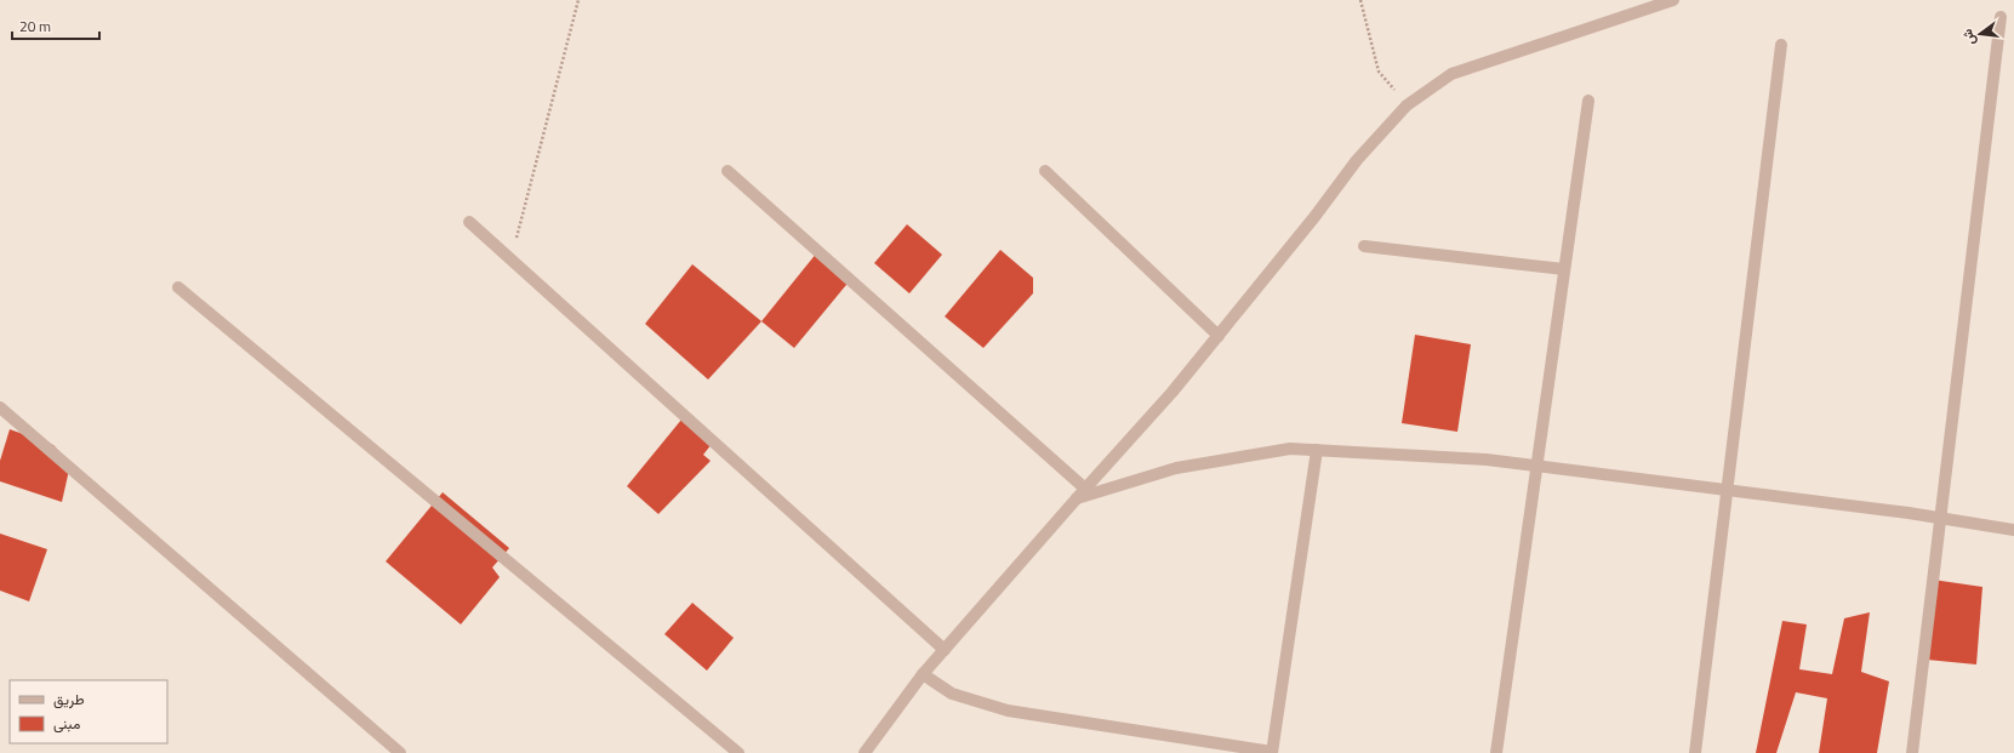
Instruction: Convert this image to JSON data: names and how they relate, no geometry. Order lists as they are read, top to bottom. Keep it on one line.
{"legend":["طريق","مبنى"],"scale_bar":"20 m","north":"left"}
